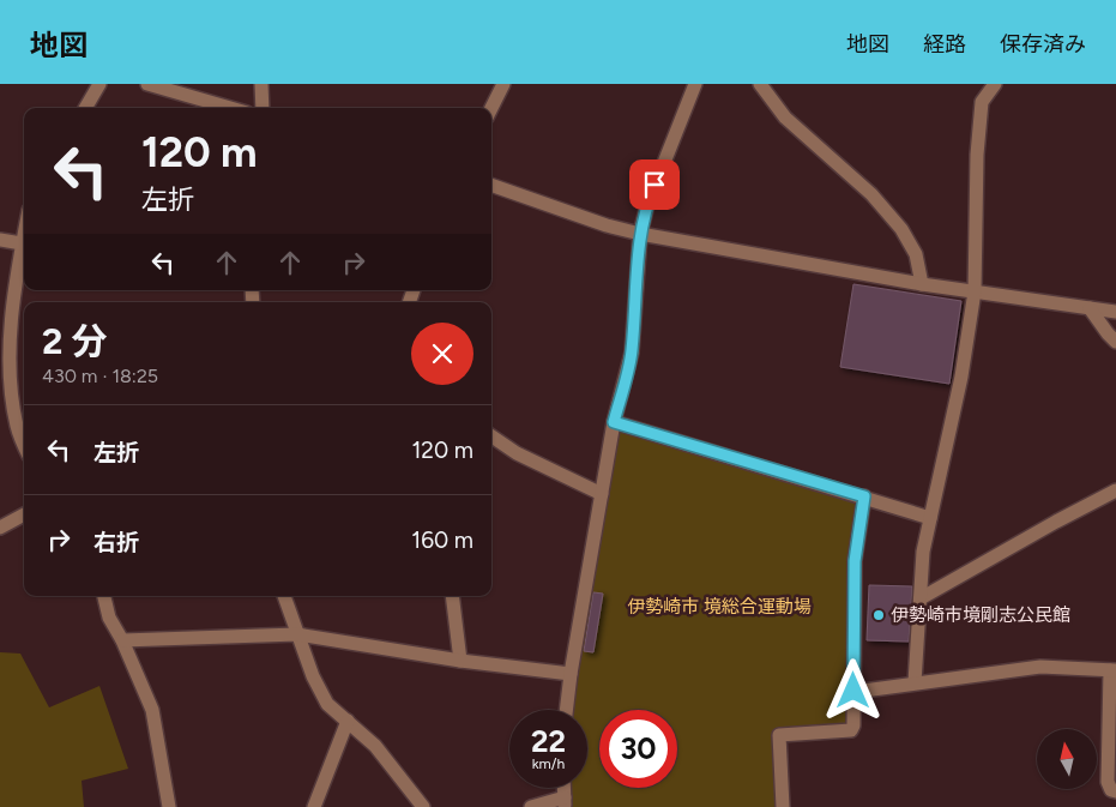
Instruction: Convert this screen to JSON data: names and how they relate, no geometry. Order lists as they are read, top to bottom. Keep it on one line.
{"parks":["伊勢崎市 境総合運動場"],"places":["伊勢崎市境剛志公民館"],"north":"top","page":{"header":"地図","nav":["地図","経路","保存済み"],"turn":["120 m","左折"],"heading":["2 分","430 m · 18:25"],"list":[{"name":"左折","value":"120 m"},{"name":"右折","value":"160 m"}],"speed":"22 km/h","limit":"30"}}
